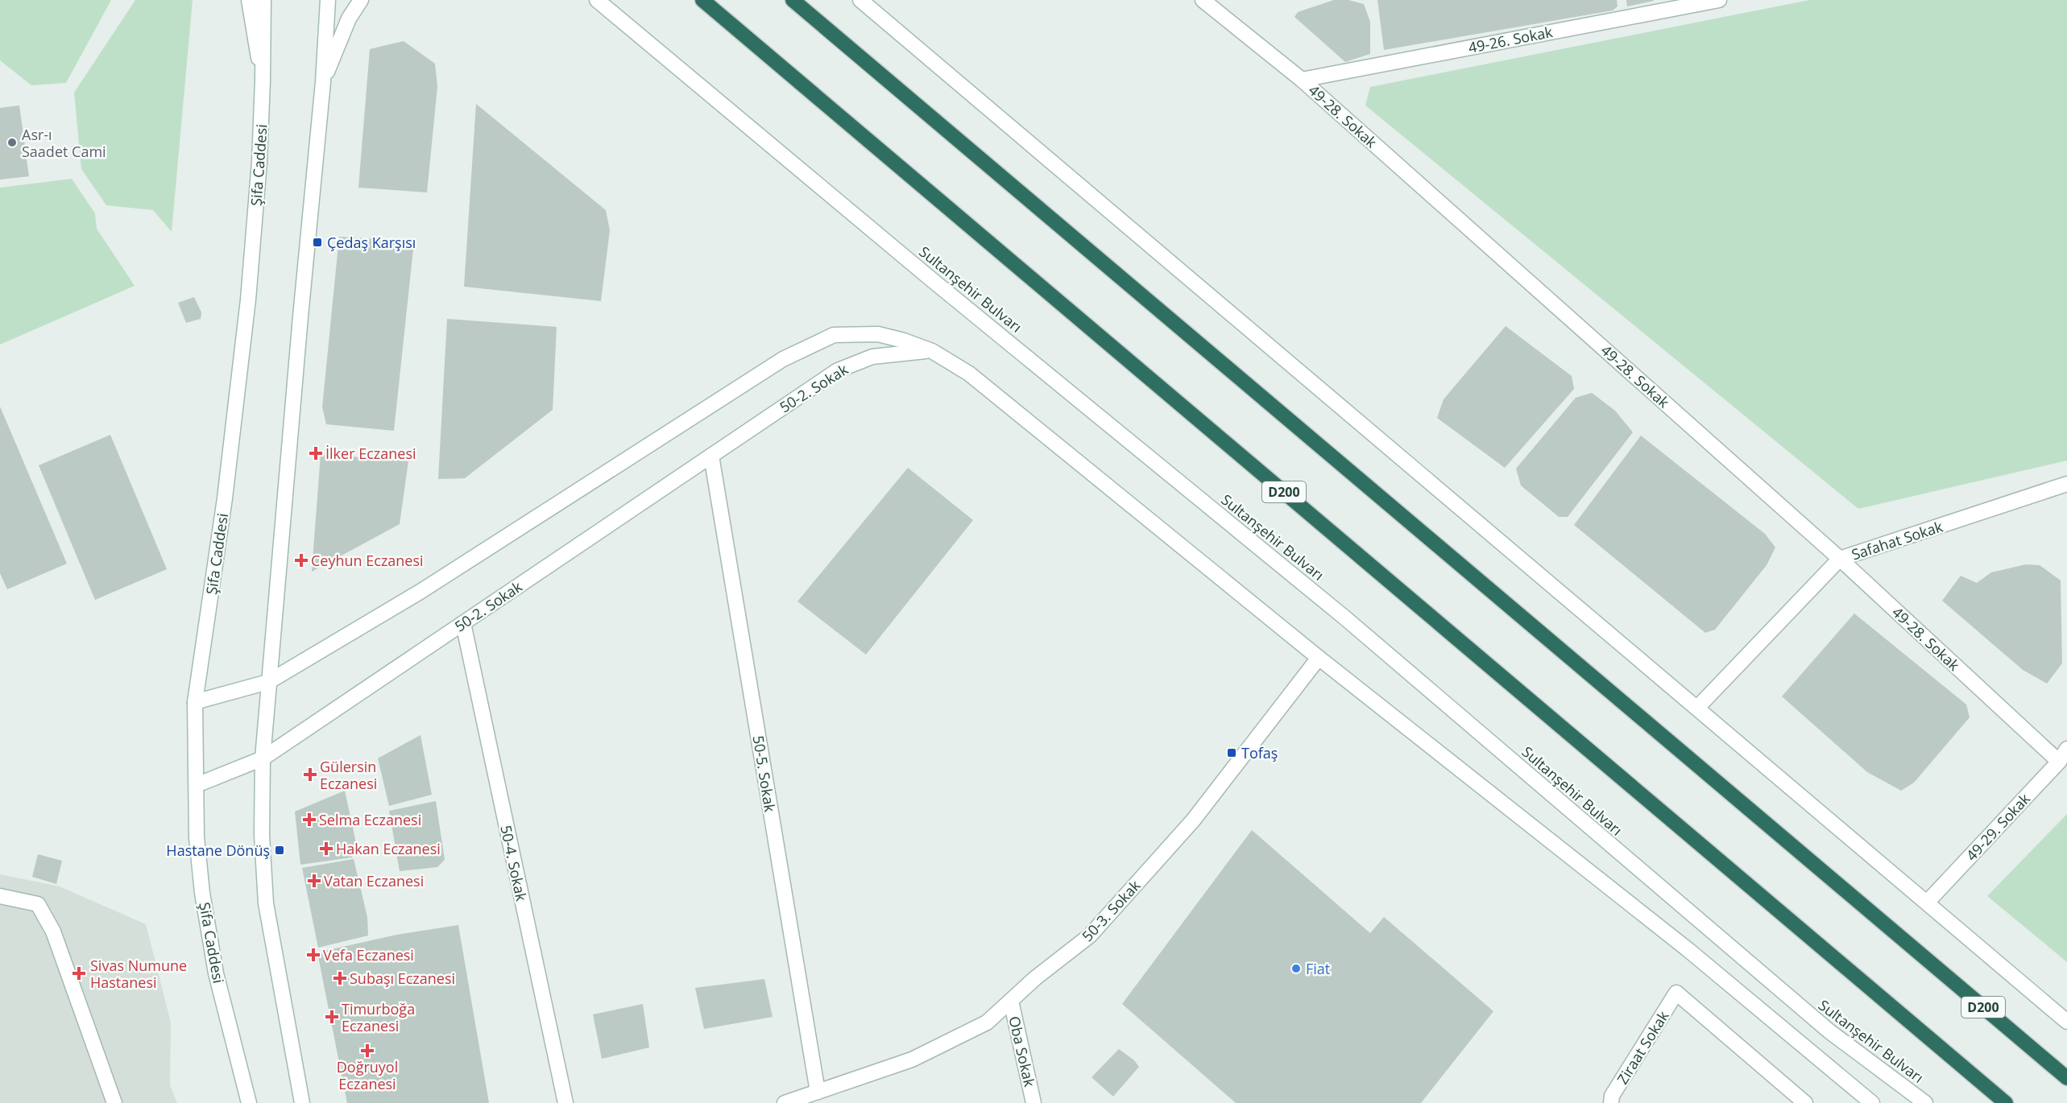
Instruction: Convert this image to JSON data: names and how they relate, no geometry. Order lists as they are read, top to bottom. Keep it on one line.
{"streets":{"highway":["D200"],"street":["49-26. Sokak","49-28. Sokak","Şifa Caddesi","Sultanşehir Bulvarı","50-2. Sokak","Safahat Sokak","50-5. Sokak","49-29. Sokak","50-4. Sokak","50-3. Sokak","Ziraat Sokak","Oba Sokak"]},"crossings":[["49-26. Sokak","49-28. Sokak"],["49-28. Sokak","Safahat Sokak"],["49-28. Sokak","49-29. Sokak"],["Şifa Caddesi","50-2. Sokak"],["50-2. Sokak","50-5. Sokak"],["50-2. Sokak","50-4. Sokak"],["50-5. Sokak","50-3. Sokak"],["50-3. Sokak","Oba Sokak"]],"places":{"other":["Asr-ı Saadet Cami","Fiat"],"transit":["Çedaş Karşısı","Tofaş","Hastane Dönüş"],"health":["İlker Eczanesi","Ceyhun Eczanesi","Gülersin Eczanesi","Selma Eczanesi","Hakan Eczanesi","Vatan Eczanesi","Vefa Eczanesi","Sivas Numune Hastanesi","Subaşı Eczanesi","Timurboğa Eczanesi","Doğruyol Eczanesi"]}}
